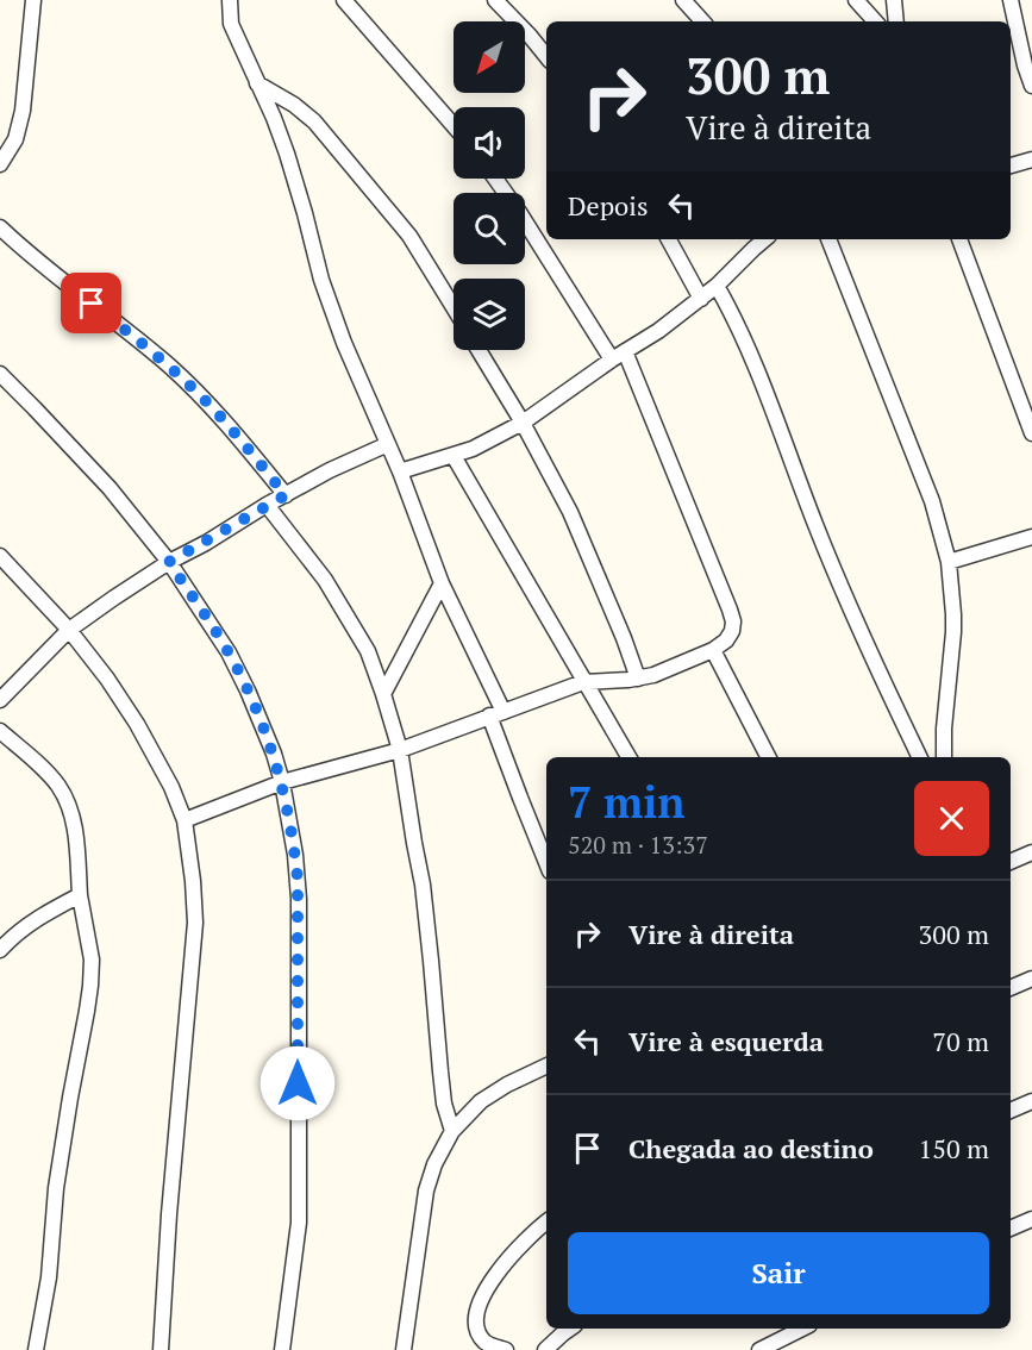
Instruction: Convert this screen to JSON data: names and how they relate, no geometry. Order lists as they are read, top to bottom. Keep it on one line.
{"north":"bottom left","page":{"turn":["300 m","Vire à direita"],"then":"Depois","heading":["7 min","520 m · 13:37"],"list":[{"name":"Vire à direita","value":"300 m"},{"name":"Vire à esquerda","value":"70 m"},{"name":"Chegada ao destino","value":"150 m"}],"buttons":"Sair"}}
